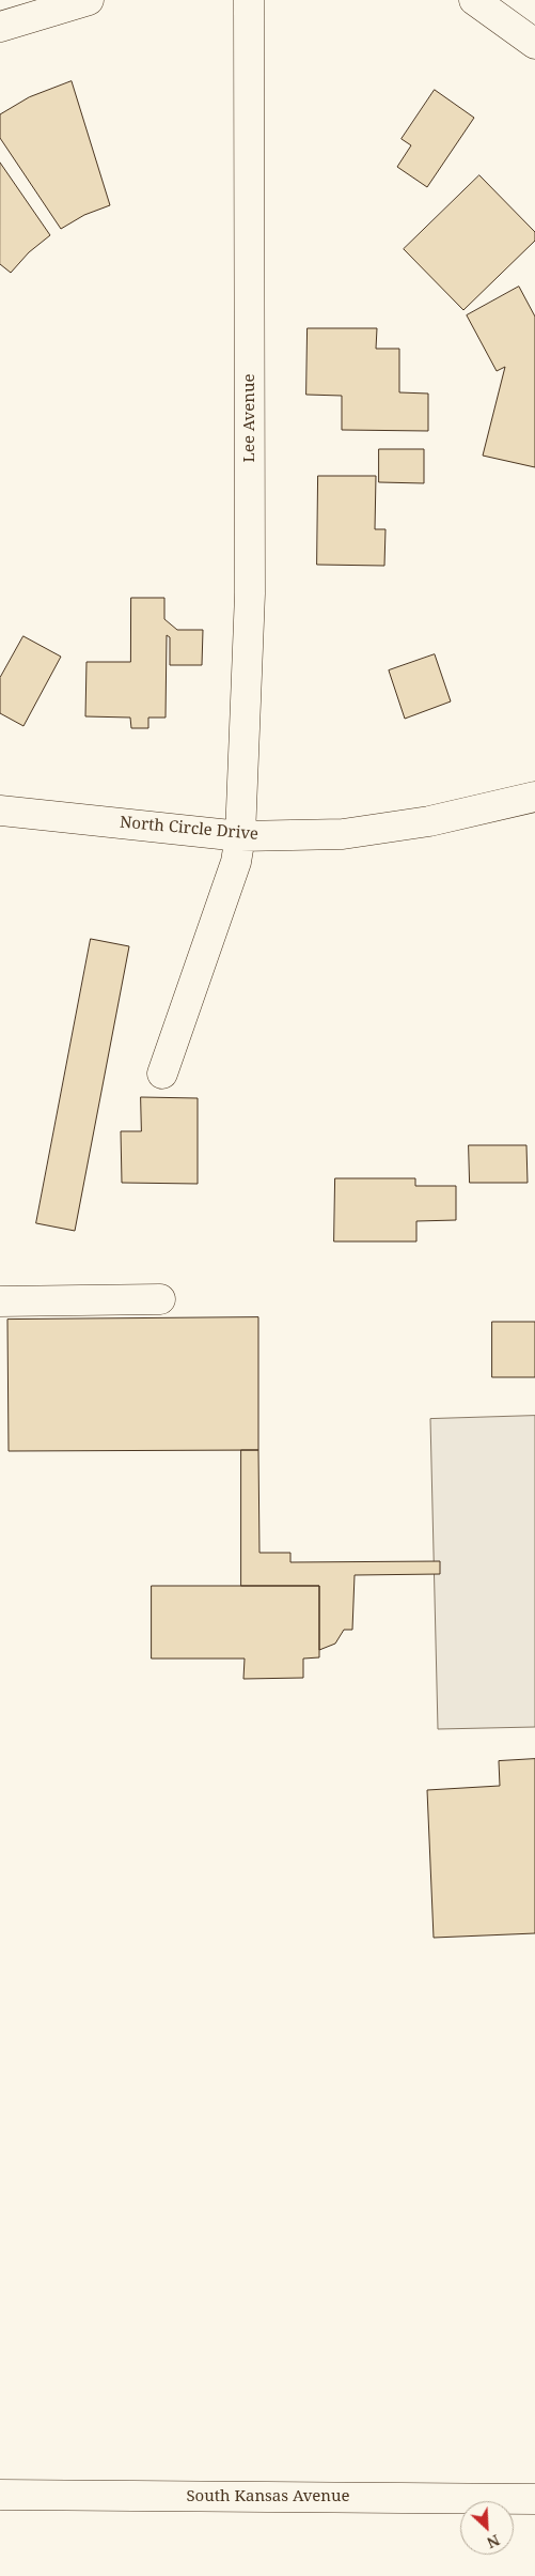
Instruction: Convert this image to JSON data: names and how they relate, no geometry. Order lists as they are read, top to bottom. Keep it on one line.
{"streets":{"street":["Lee Avenue","North Circle Drive","South Kansas Avenue"]},"crossings":[["Lee Avenue","North Circle Drive"]],"north":"bottom right"}
